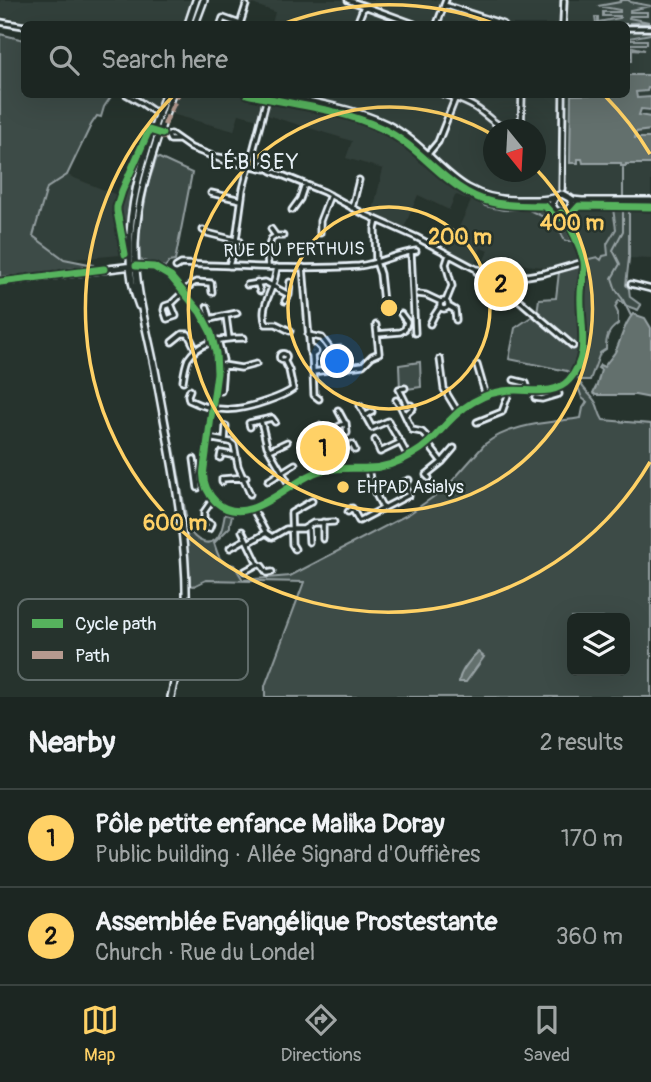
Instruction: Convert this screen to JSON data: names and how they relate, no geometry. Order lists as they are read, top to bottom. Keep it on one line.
{"streets":{"street":["RUE DU PERTHUIS"]},"districts":["LÉBISEY"],"places":["EHPAD Asialys"],"legend":["Cycle path","Path"],"north":"bottom","page":{"search":"Search here","pins":["2","1"],"heading":["Nearby","2 results"],"list":[{"mark":"1","name":"Pôle petite enfance Malika Doray","note":"Public building · Allée Signard d'Ouffières","value":"170 m"},{"mark":"2","name":"Assemblée Evangélique Prostestante","note":"Church · Rue du Londel","value":"360 m"}],"nav":["Map","Directions","Saved"]},"rings":["400 m","200 m","600 m"]}
